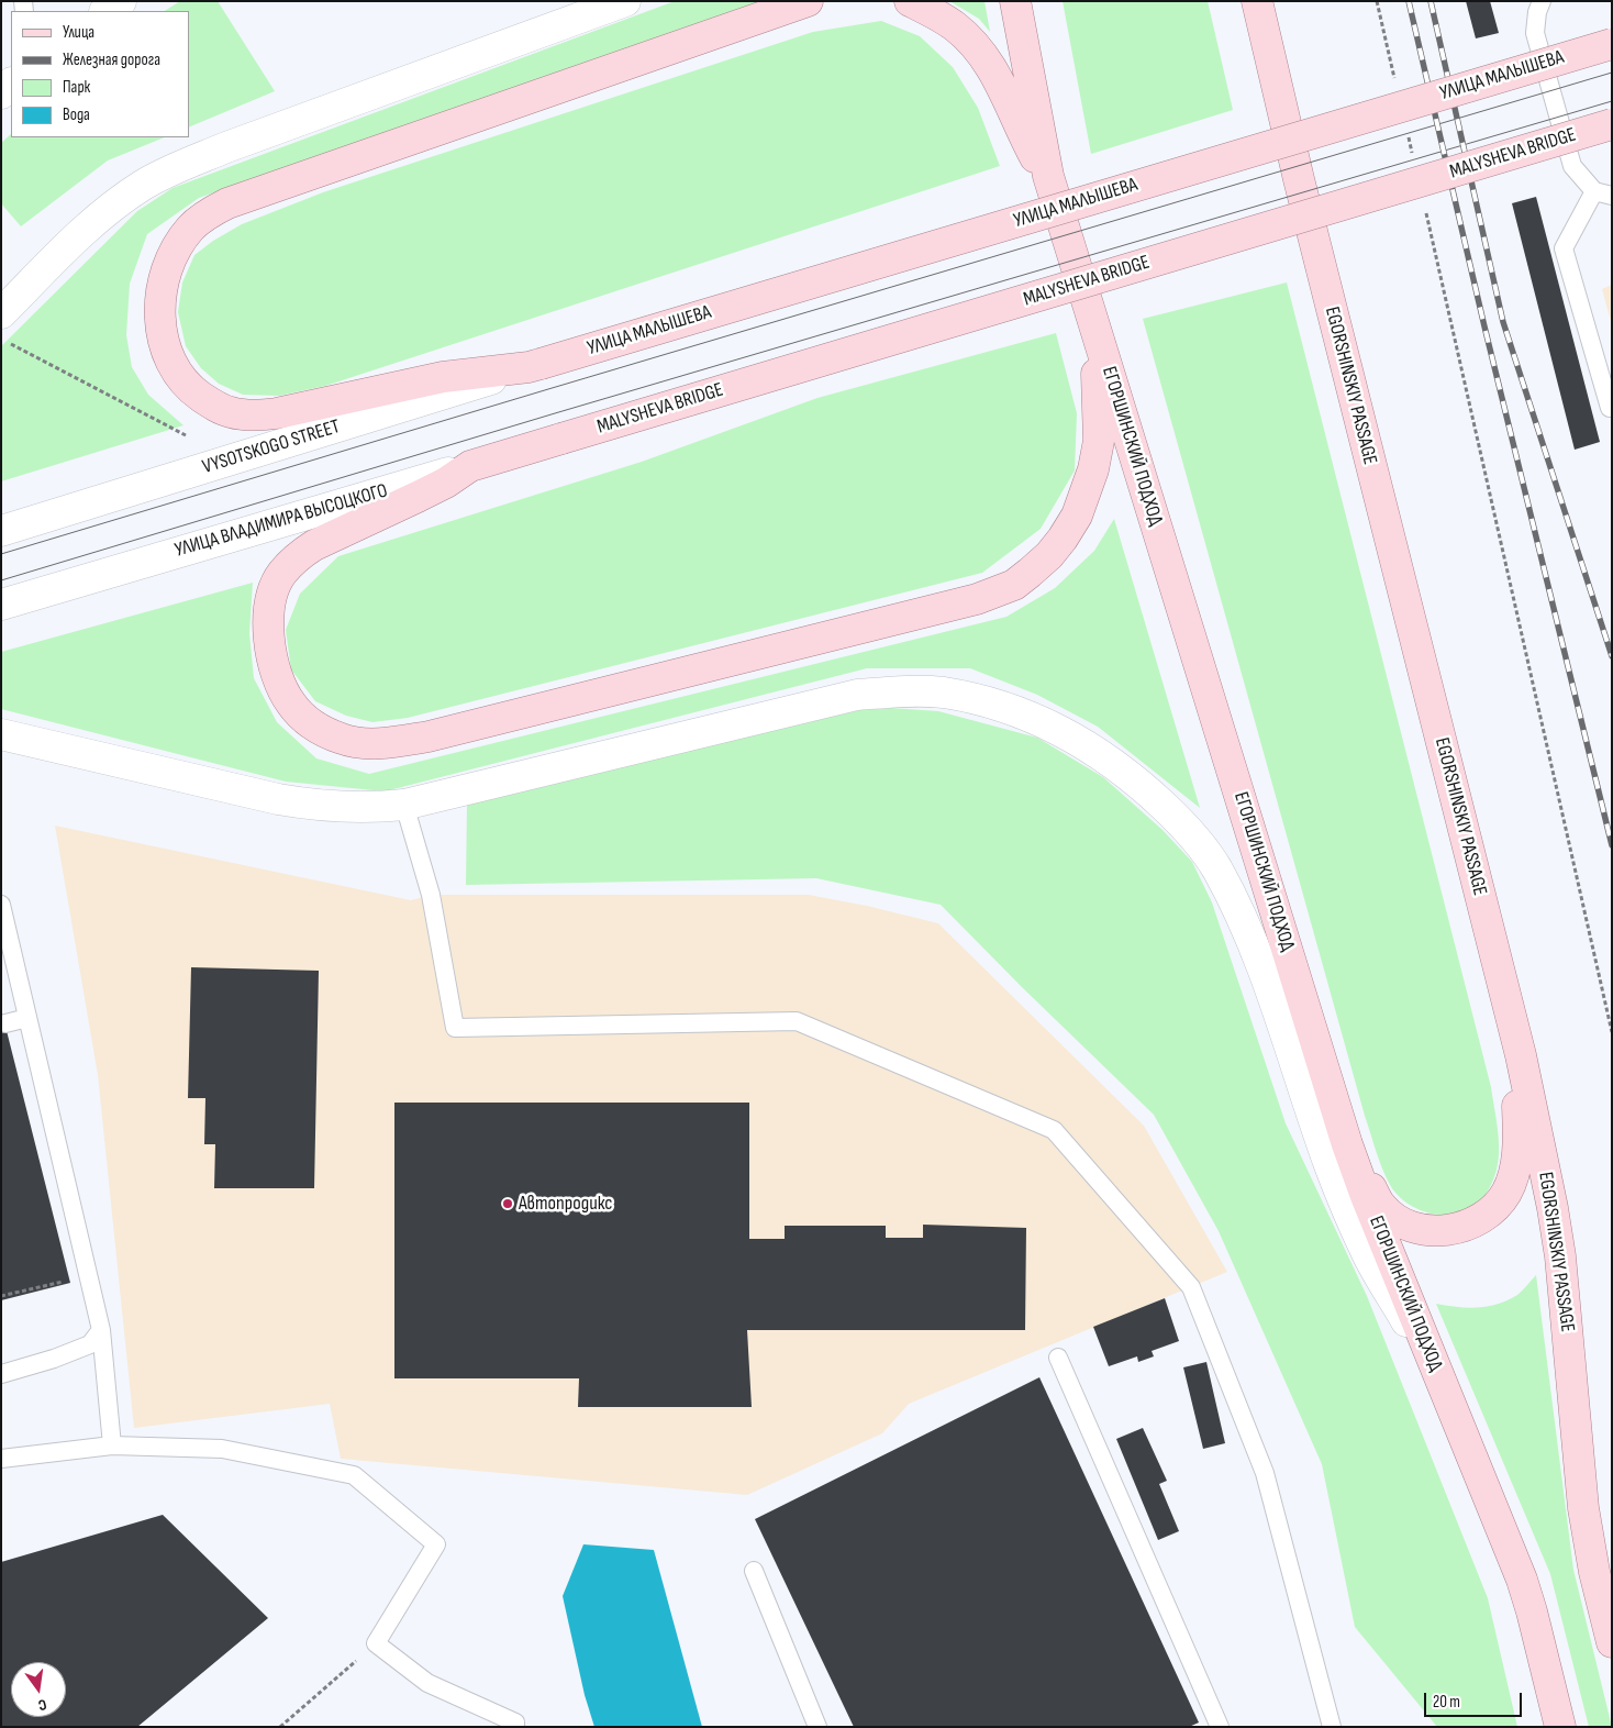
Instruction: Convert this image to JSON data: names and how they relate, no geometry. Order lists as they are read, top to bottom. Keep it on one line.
{"streets":{"main road":["УЛИЦА МАЛЫШЕВА","MALYSHEVA BRIDGE","EGORSHINSKIY PASSAGE","ЕГОРШИНСКИЙ ПОДХОД","VYSOTSKOGO STREET","УЛИЦА ВЛАДИМИРА ВЫСОЦКОГО"]},"crossings":[["УЛИЦА МАЛЫШЕВА","VYSOTSKOGO STREET"],["MALYSHEVA BRIDGE","УЛИЦА ВЛАДИМИРА ВЫСОЦКОГО"]],"places":["Автопродикс"],"legend":["Улица","Железная дорога","Парк","Вода"],"scale_bar":"20 m","north":"bottom"}
